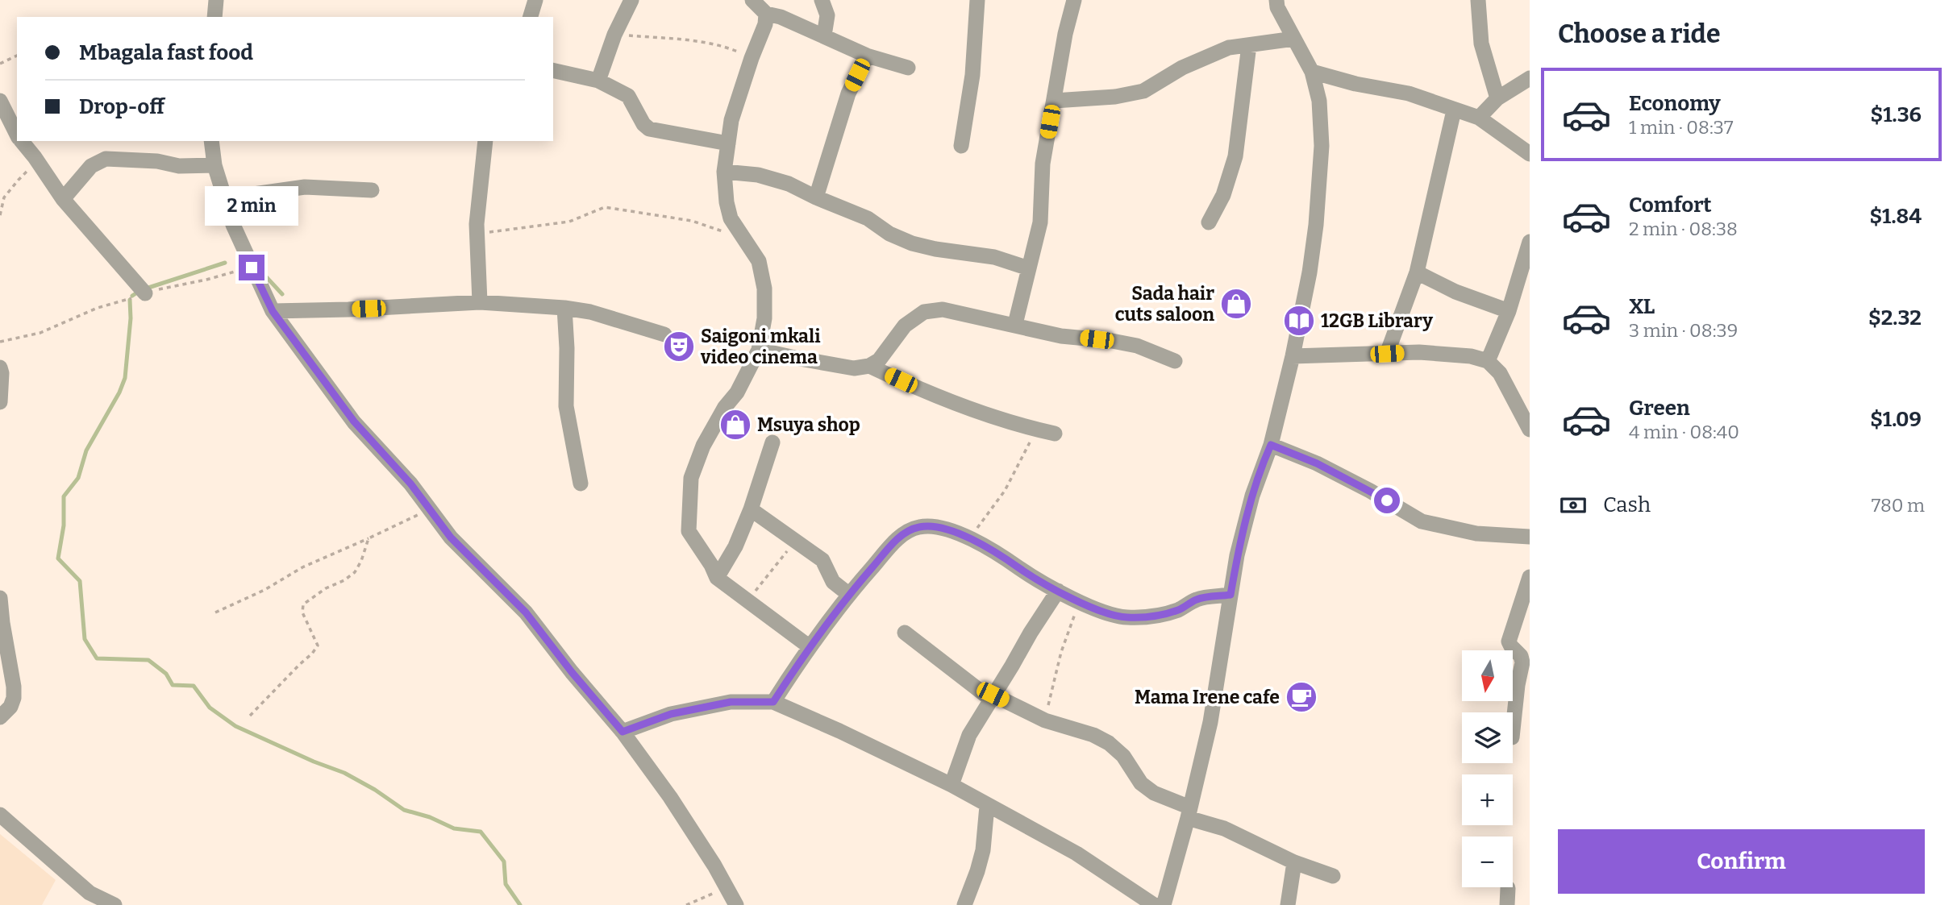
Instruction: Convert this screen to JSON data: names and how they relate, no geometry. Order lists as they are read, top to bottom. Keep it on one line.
{"places":{"shop":["Sada hair cuts saloon","Msuya shop"],"library":["12GB Library"],"theatre":["Saigoni mkali video cinema"],"cafe":["Mama Irene cafe"]},"north":"bottom","page":{"heading":"Choose a ride","banner":["Mbagala fast food","Drop-off"],"list":[{"name":"Economy","note":"1 min · 08:37","value":"$1.36"},{"name":"Comfort","note":"2 min · 08:38","value":"$1.84"},{"name":"XL","note":"3 min · 08:39","value":"$2.32"},{"name":"Green","note":"4 min · 08:40","value":"$1.09"}],"bubble":"2 min","pay":["Cash","780 m"],"map_buttons":["+","−"],"buttons":"Confirm"}}
